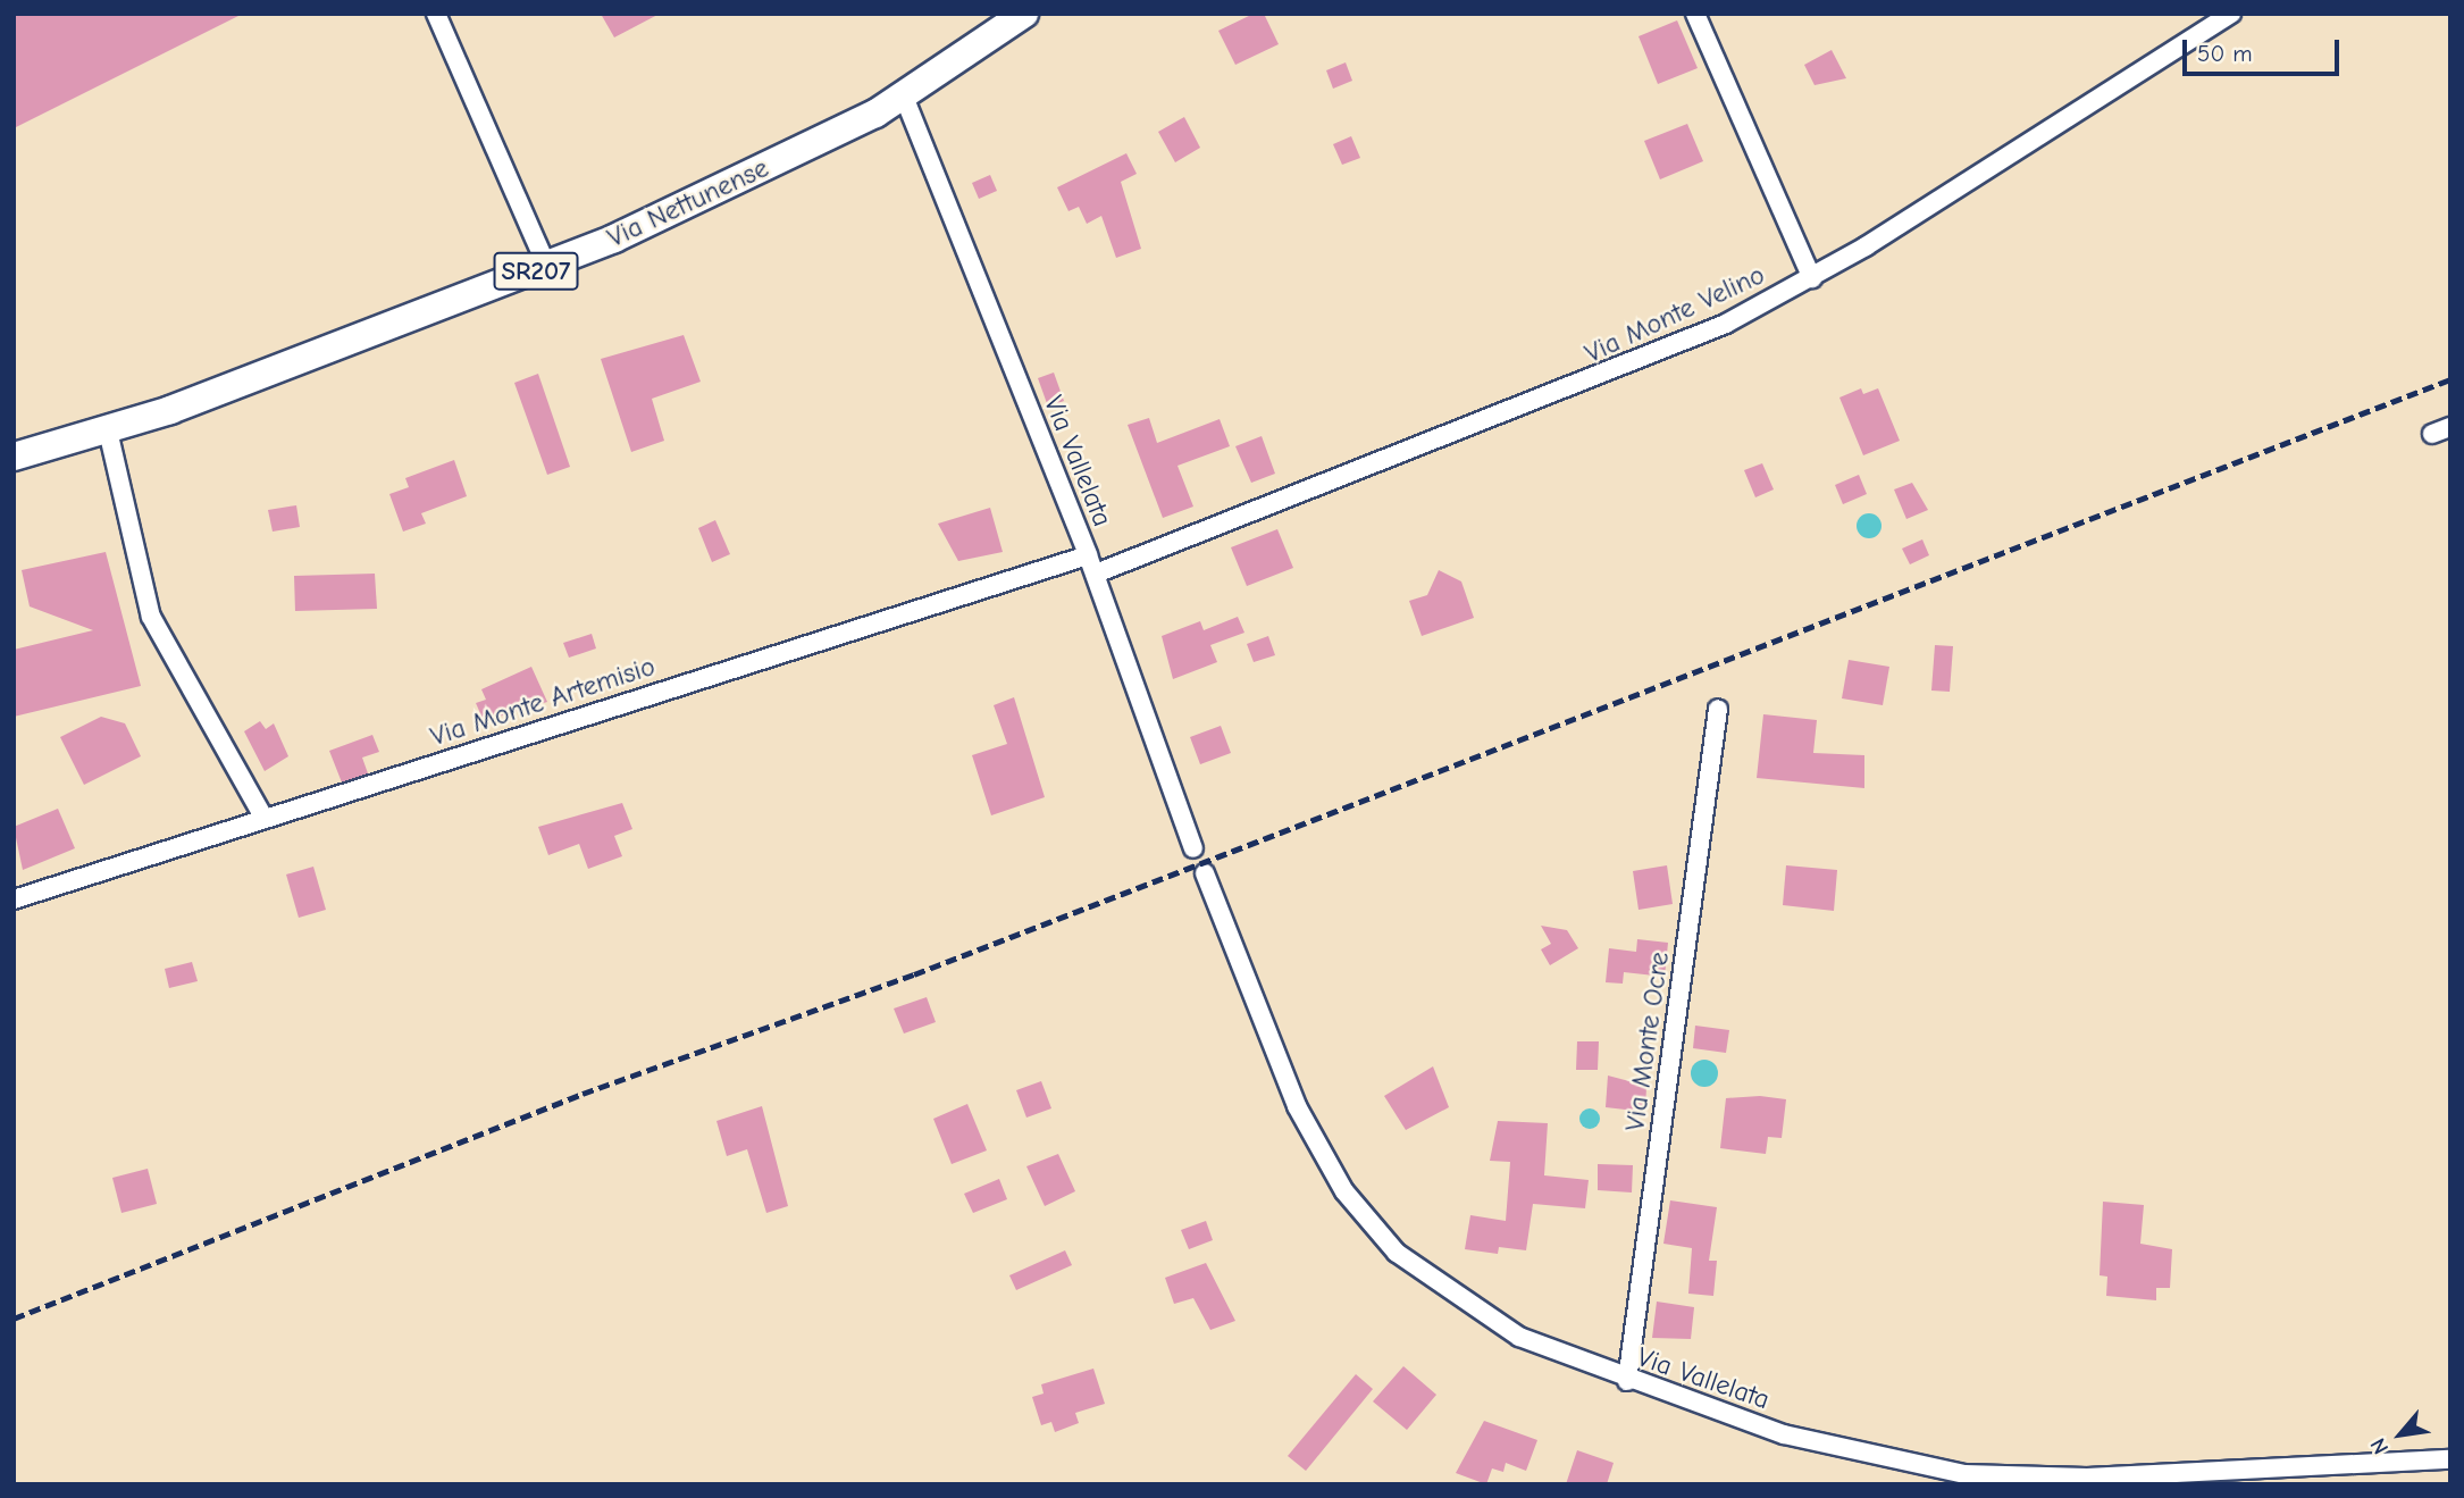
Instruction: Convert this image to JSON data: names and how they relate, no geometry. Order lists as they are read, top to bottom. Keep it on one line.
{"streets":{"main road":["Via Nettunense","SR207"],"street":["Via Monte Velino","Via Vallelata","Via Monte Artemisio","Via Monte Ocre"]},"crossings":[["Via Nettunense","Via Vallelata"],["Via Monte Velino","Via Vallelata"],["Via Vallelata","Via Monte Artemisio"],["Via Vallelata","Via Monte Ocre"]],"scale_bar":"50 m","north":"bottom left"}
